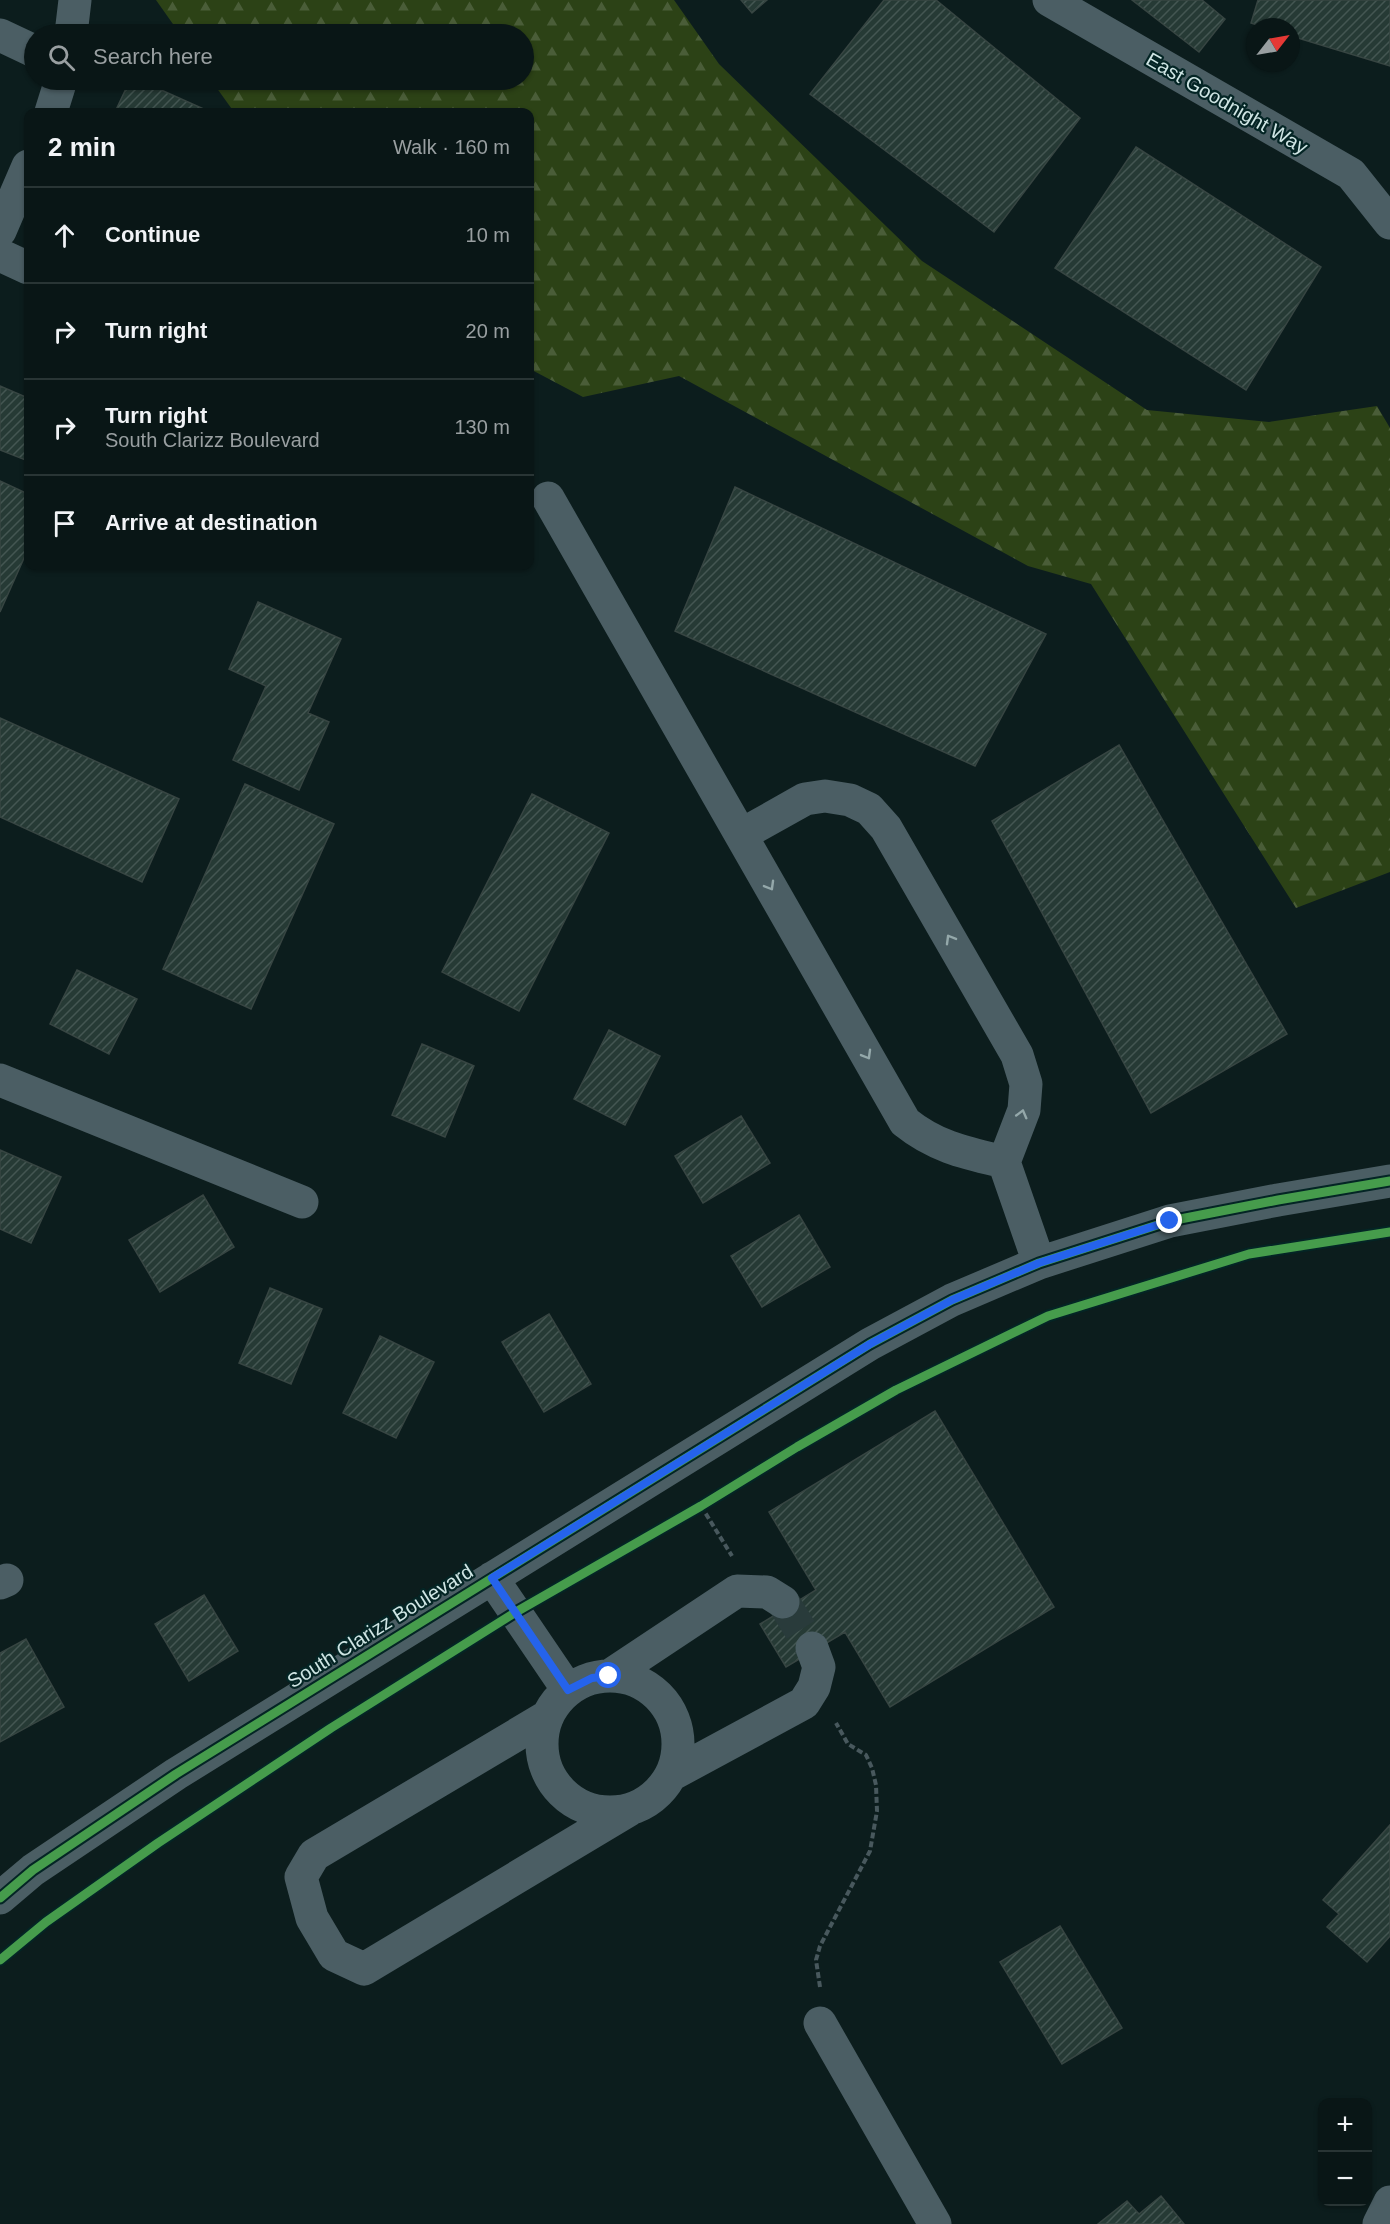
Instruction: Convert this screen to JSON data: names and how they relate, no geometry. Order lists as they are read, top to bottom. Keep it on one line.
{"streets":{"street":["East Goodnight Way","South Clarizz Boulevard"]},"north":"top right","page":{"search":"Search here","heading":["2 min","Walk · 160 m"],"list":[["Continue","10 m"],["Turn right","20 m"],["Turn right","South Clarizz Boulevard","130 m"],"Arrive at destination"],"map_buttons":["+","−"]}}
